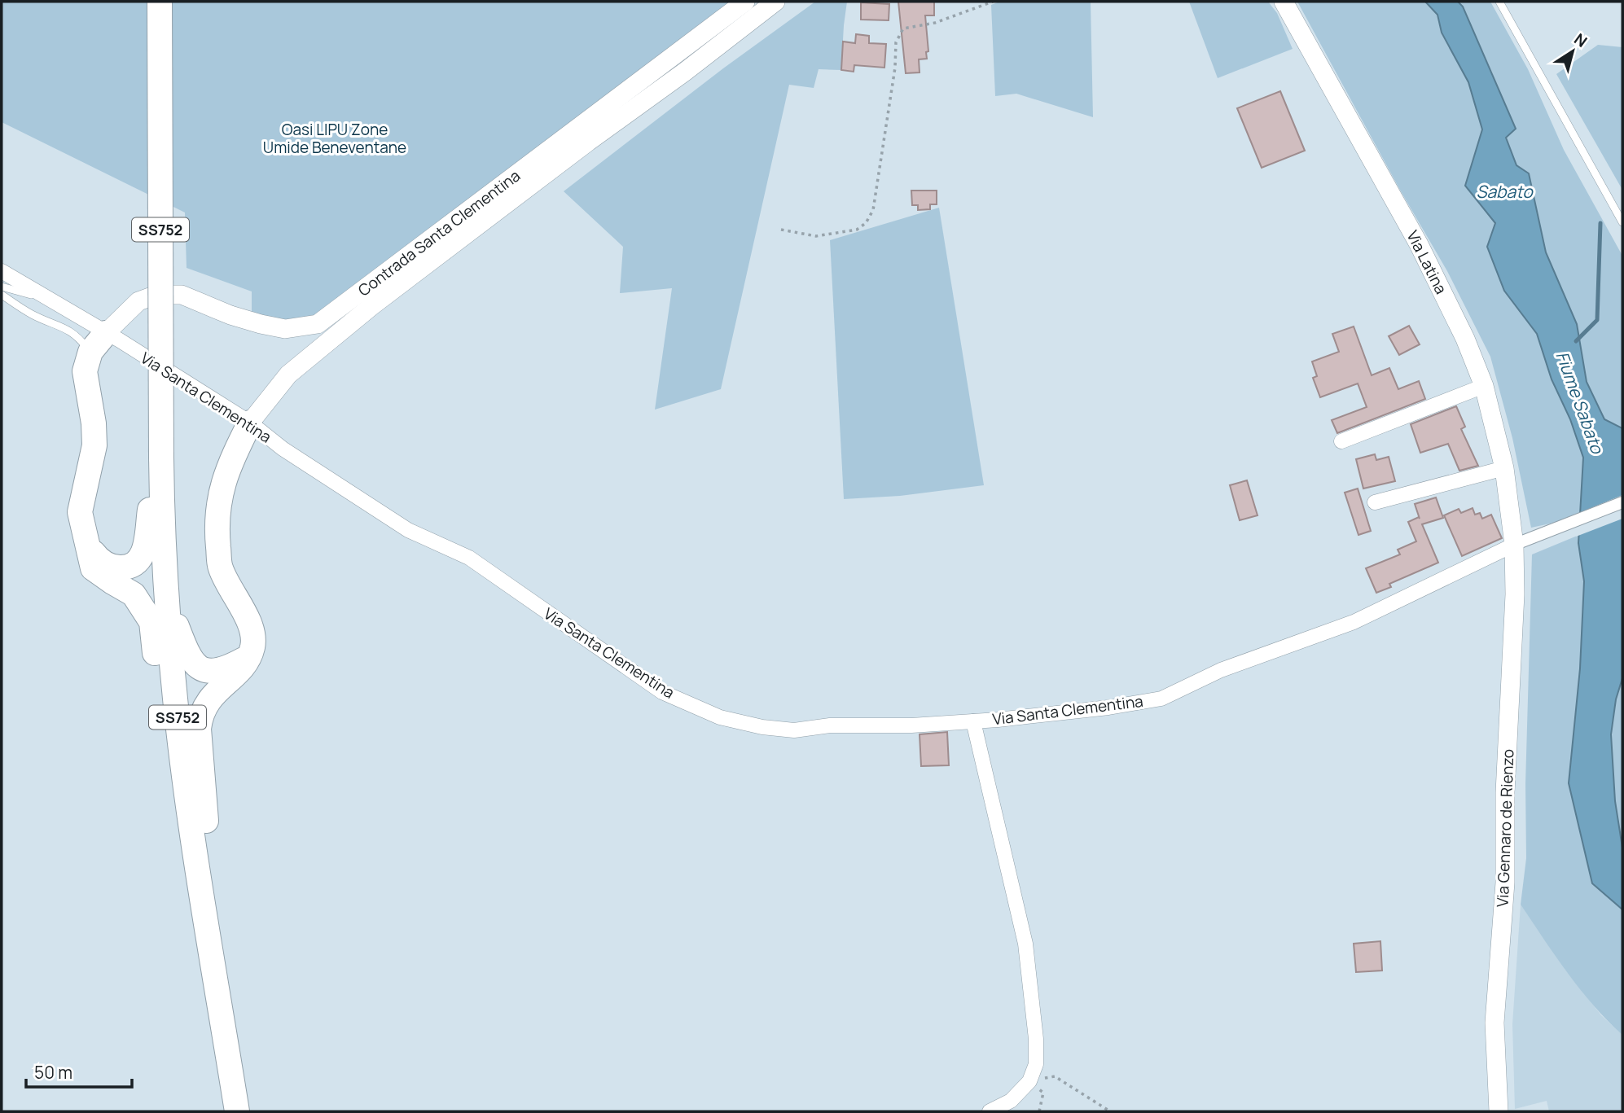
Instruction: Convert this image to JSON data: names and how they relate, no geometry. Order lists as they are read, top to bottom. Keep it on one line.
{"streets":{"highway":["SS752"],"street":["Contrada Santa Clementina","Via Latina","Via Santa Clementina","Via Gennaro de Rienzo"]},"crossings":[["Contrada Santa Clementina","Via Santa Clementina"],["Via Latina","Via Santa Clementina"],["Via Latina","Via Gennaro de Rienzo"],["Via Santa Clementina","Via Gennaro de Rienzo"]],"water":["Sabato","Fiume Sabato"],"parks":["Oasi LIPU Zone Umide Beneventane"],"scale_bar":"50 m","north":"top right"}
